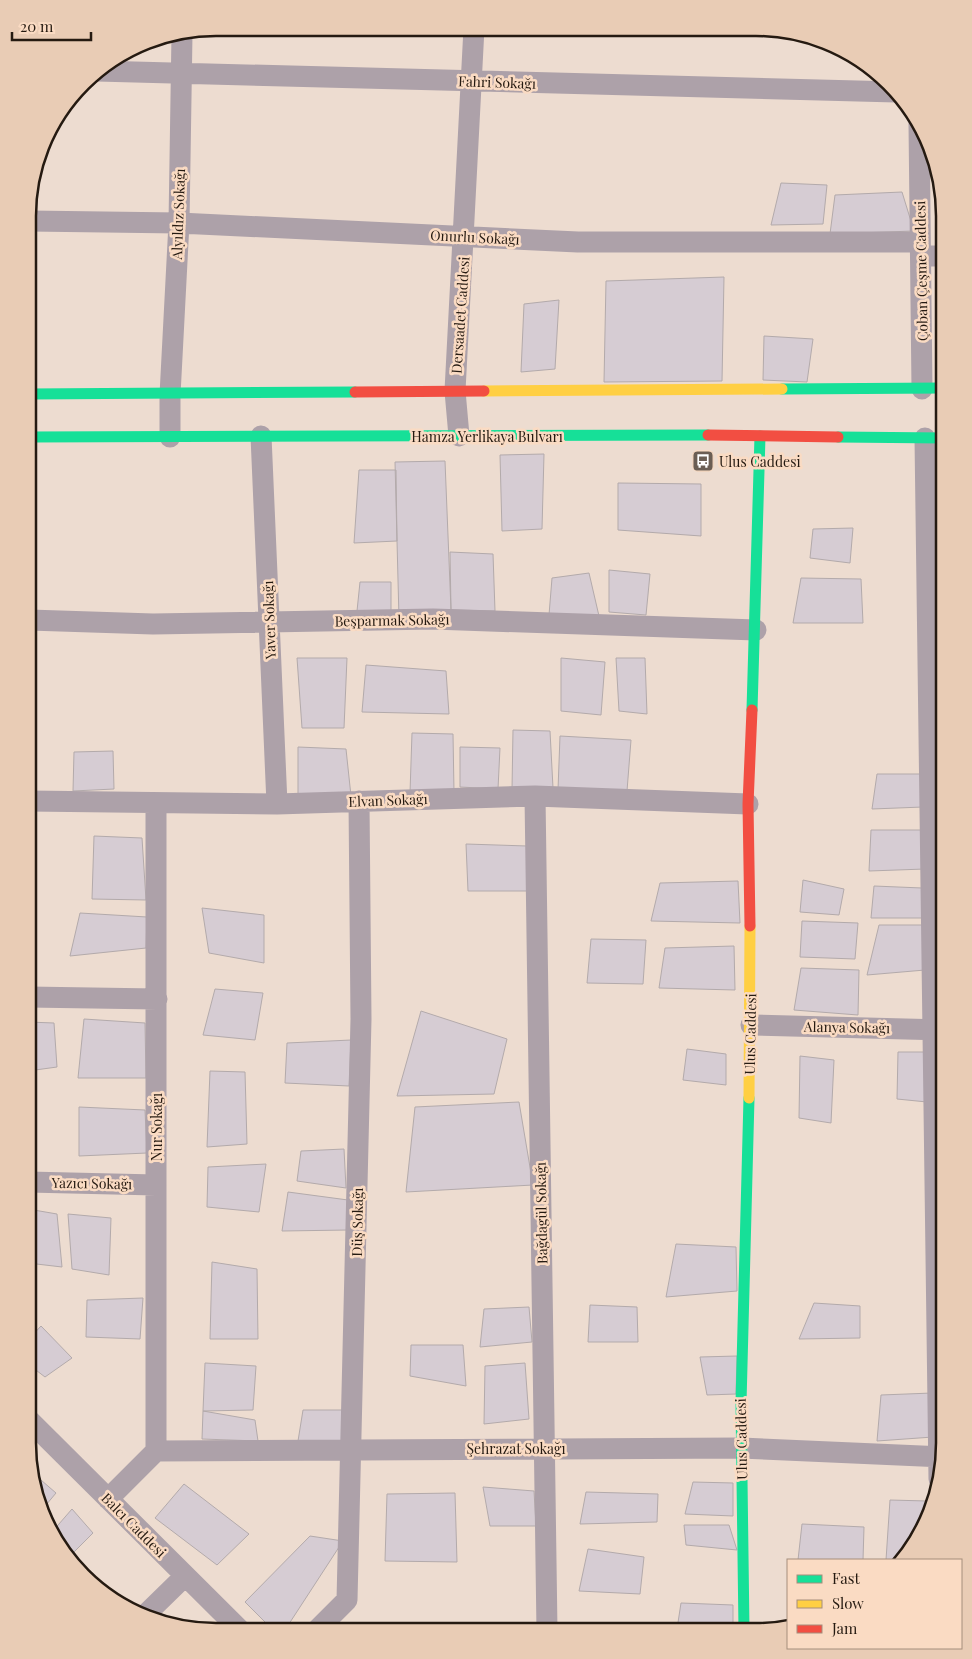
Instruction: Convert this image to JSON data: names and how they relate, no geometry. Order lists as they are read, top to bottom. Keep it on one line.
{"streets":{"main road":["Hamza Yerlikaya Bulvarı","Ulus Caddesi"],"street":["Fahri Sokağı","Alyıldız Sokağı","Onurlu Sokağı","Çoban Çeşme Caddesi","Dersaadet Caddesi","Yaver Sokağı","Beşparmak Sokağı","Elvan Sokağı","Alanya Sokağı","Nur Sokağı","Yazıcı Sokağı","Bağdagül Sokağı","Düş Sokağı","Şehrazat Sokağı","Balcı Caddesi"]},"crossings":[["Fahri Sokağı","Alyıldız Sokağı"],["Fahri Sokağı","Dersaadet Caddesi"],["Alyıldız Sokağı","Onurlu Sokağı"],["Alyıldız Sokağı","Hamza Yerlikaya Bulvarı"],["Onurlu Sokağı","Çoban Çeşme Caddesi"],["Onurlu Sokağı","Dersaadet Caddesi"],["Dersaadet Caddesi","Hamza Yerlikaya Bulvarı"],["Hamza Yerlikaya Bulvarı","Yaver Sokağı"],["Hamza Yerlikaya Bulvarı","Ulus Caddesi"],["Yaver Sokağı","Beşparmak Sokağı"],["Yaver Sokağı","Elvan Sokağı"],["Beşparmak Sokağı","Ulus Caddesi"],["Elvan Sokağı","Ulus Caddesi"],["Elvan Sokağı","Nur Sokağı"],["Elvan Sokağı","Bağdagül Sokağı"],["Elvan Sokağı","Düş Sokağı"],["Alanya Sokağı","Ulus Caddesi"],["Ulus Caddesi","Şehrazat Sokağı"],["Nur Sokağı","Yazıcı Sokağı"],["Nur Sokağı","Şehrazat Sokağı"],["Bağdagül Sokağı","Şehrazat Sokağı"],["Düş Sokağı","Şehrazat Sokağı"]],"places":{"bus stop":["Ulus Caddesi"]},"legend":["Fast","Slow","Jam"],"scale_bar":"20 m"}
